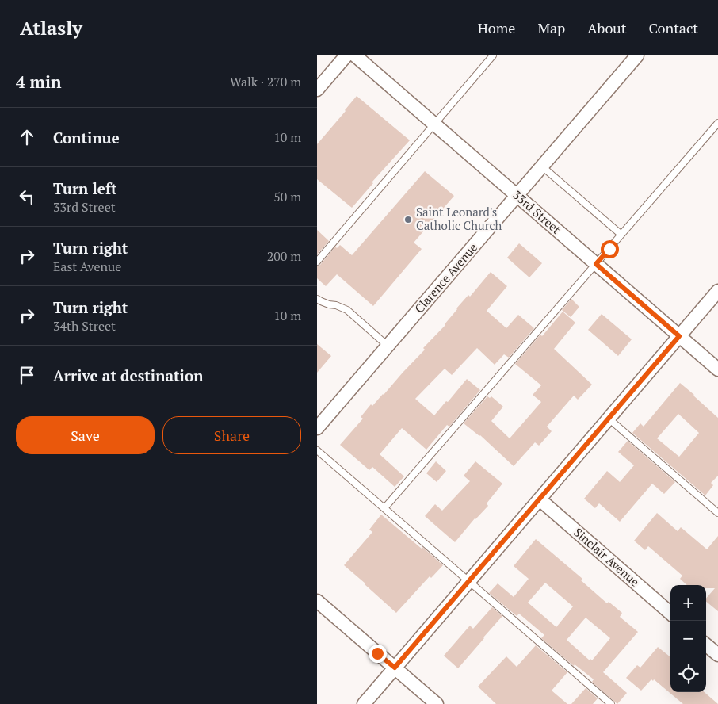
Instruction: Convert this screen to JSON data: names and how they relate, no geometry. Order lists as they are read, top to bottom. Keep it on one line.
{"streets":{"street":["33rd Street","Clarence Avenue","Sinclair Avenue"]},"crossings":[["33rd Street","Clarence Avenue"]],"places":["Saint Leonard's Catholic Church"],"page":{"header":"Atlasly","nav":["Home","Map","About","Contact"],"heading":["4 min","Walk · 270 m"],"list":[["Continue","10 m"],["Turn left","33rd Street","50 m"],["Turn right","East Avenue","200 m"],["Turn right","34th Street","10 m"],"Arrive at destination"],"buttons":["Save","Share"],"map_buttons":["+","−"]}}
